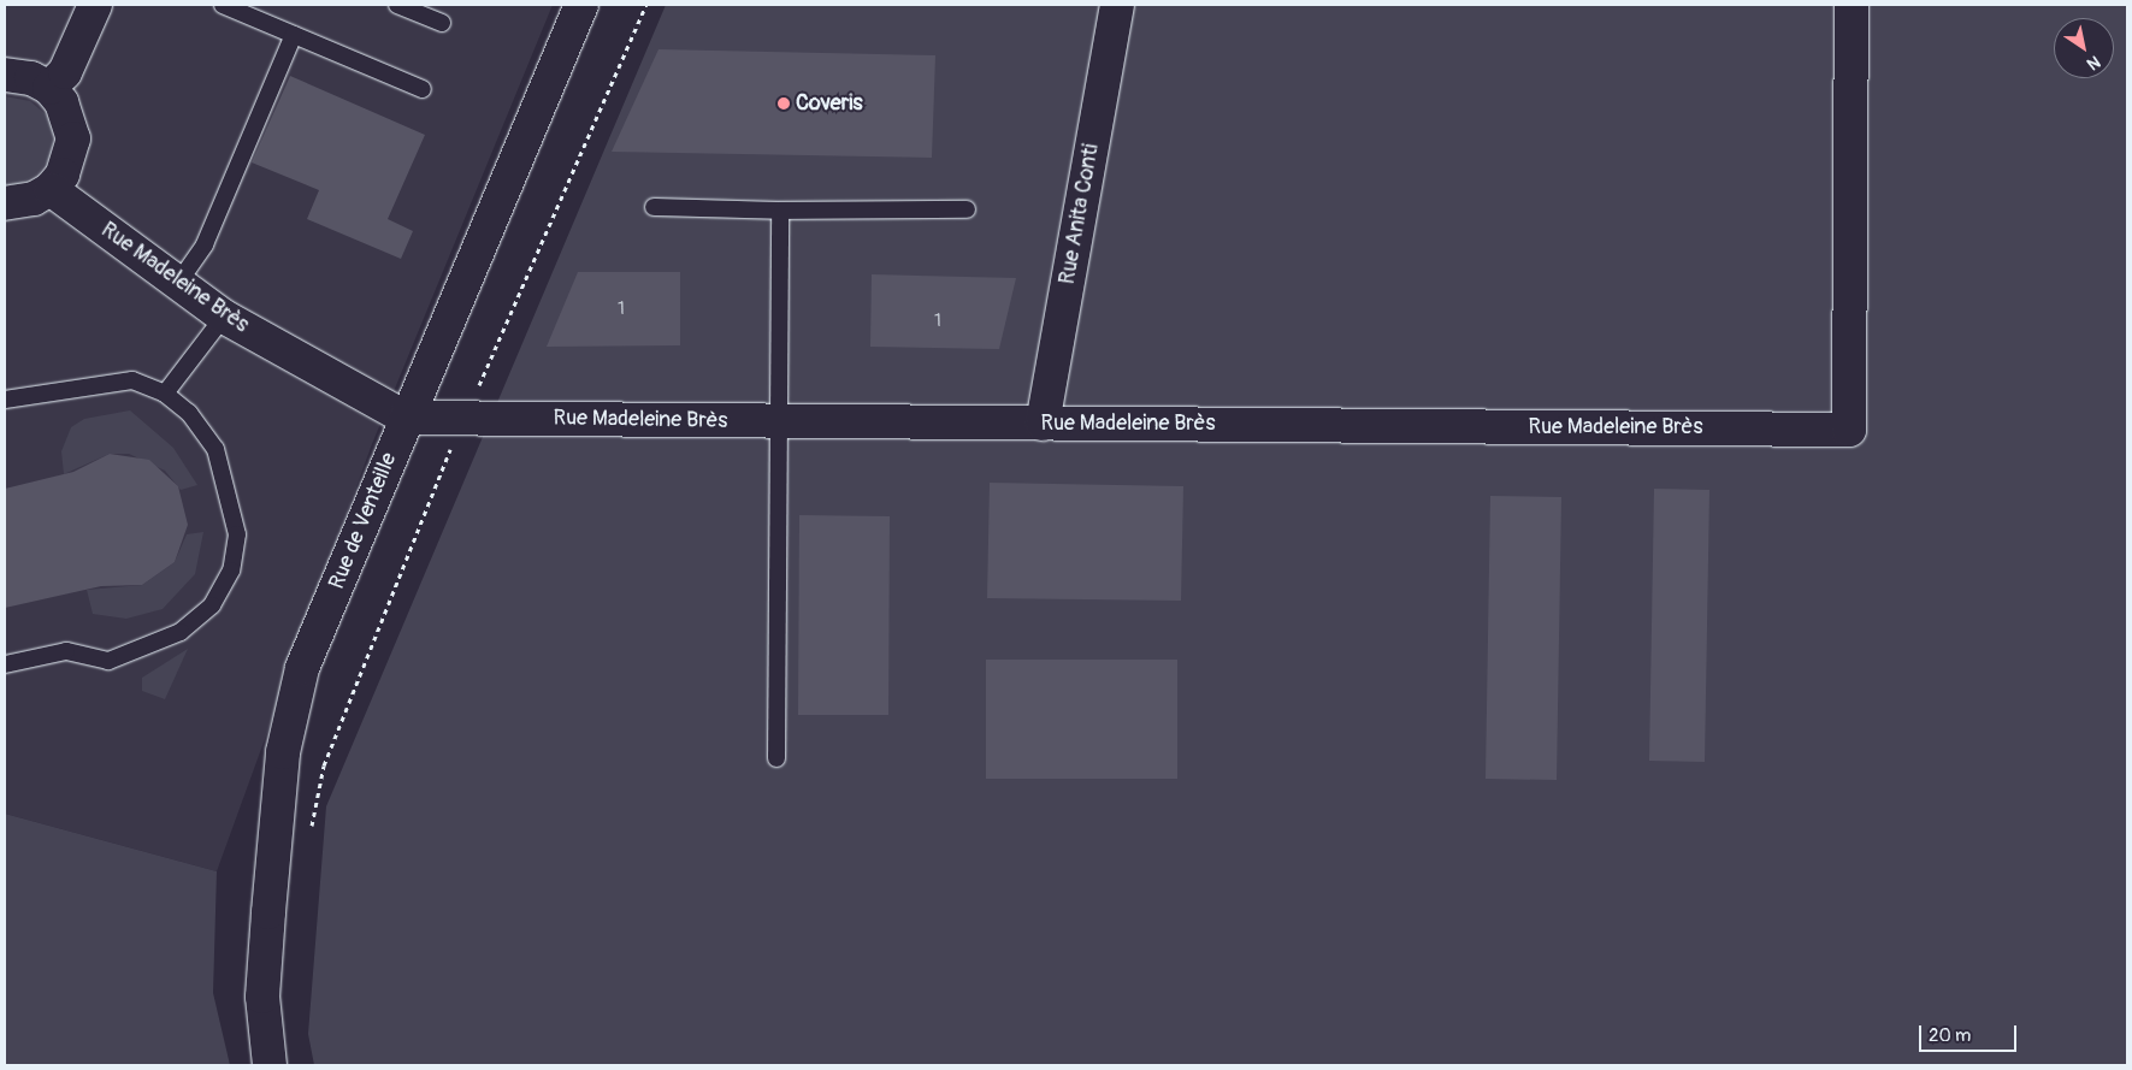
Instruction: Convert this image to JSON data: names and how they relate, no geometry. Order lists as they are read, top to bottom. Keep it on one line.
{"streets":{"street":["Rue Anita Conti","Rue Madeleine Brès","Rue de Venteille"]},"crossings":[["Rue Anita Conti","Rue Madeleine Brès"],["Rue Madeleine Brès","Rue de Venteille"]],"places":["Coveris"],"house_numbers":["1","1"],"scale_bar":"20 m","north":"bottom right"}
